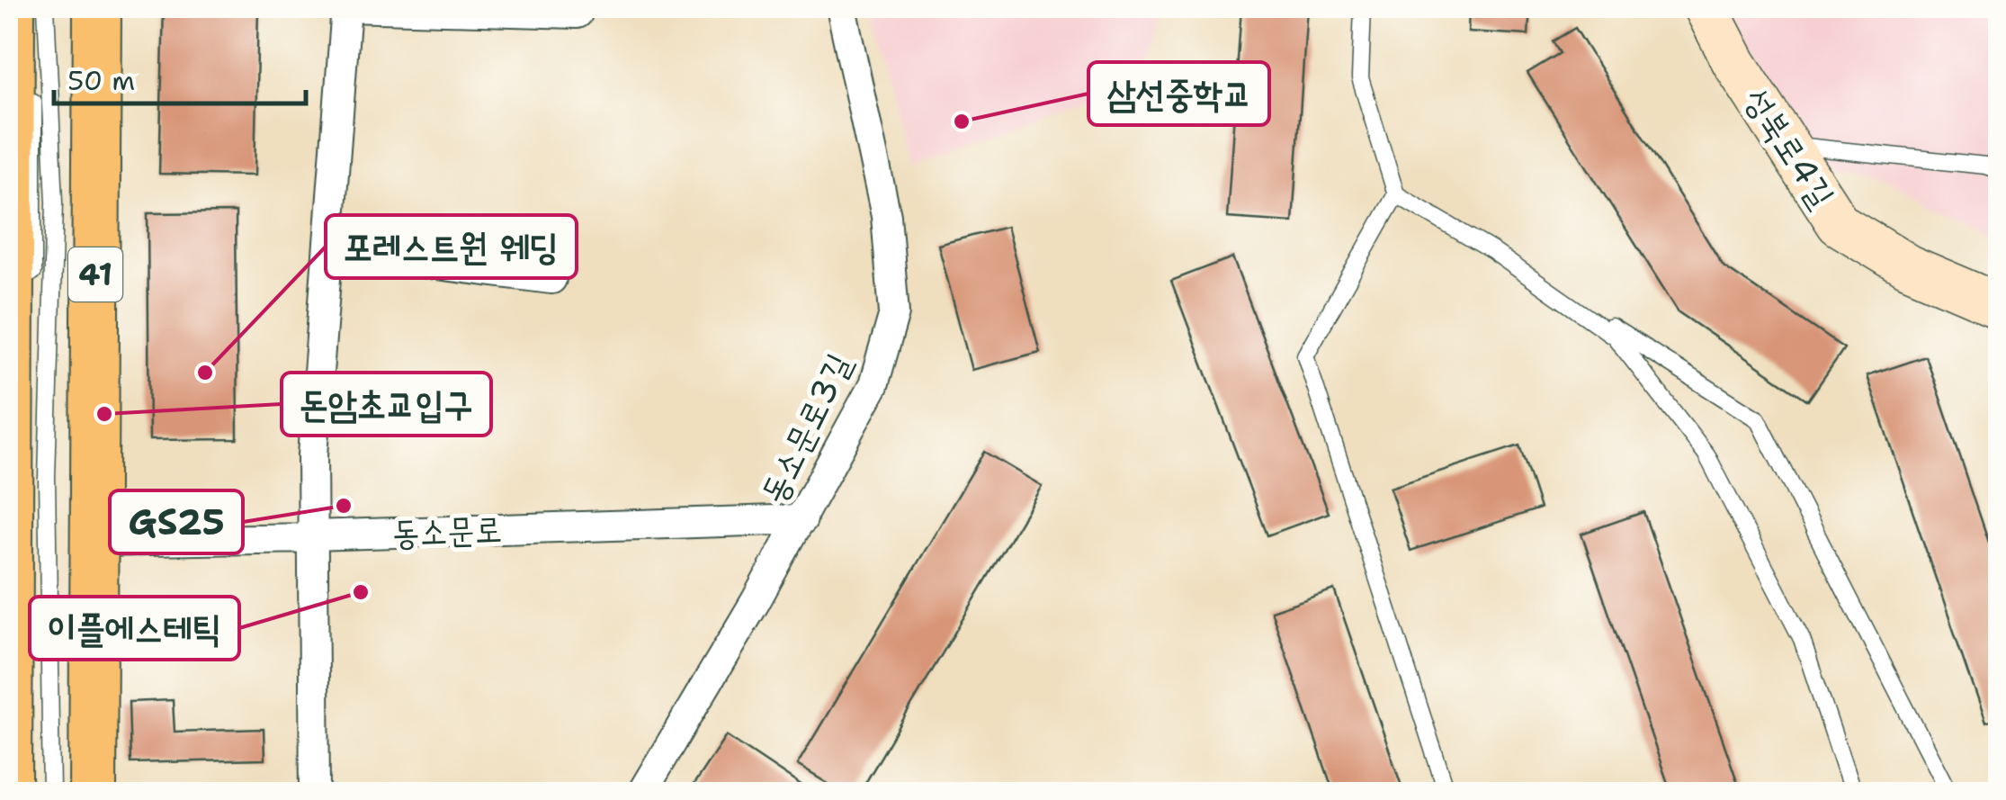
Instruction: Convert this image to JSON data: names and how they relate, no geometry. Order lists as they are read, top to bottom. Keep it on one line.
{"streets":{"main road":["41"],"street":["성북로4길","동소문로3길","동소문로"]},"crossings":[["41","동소문로"],["동소문로3길","동소문로"]],"places":["삼선중학교","포레스트원 웨딩","돈암초교입구","GS25","이플에스테틱"],"scale_bar":"50 m"}
